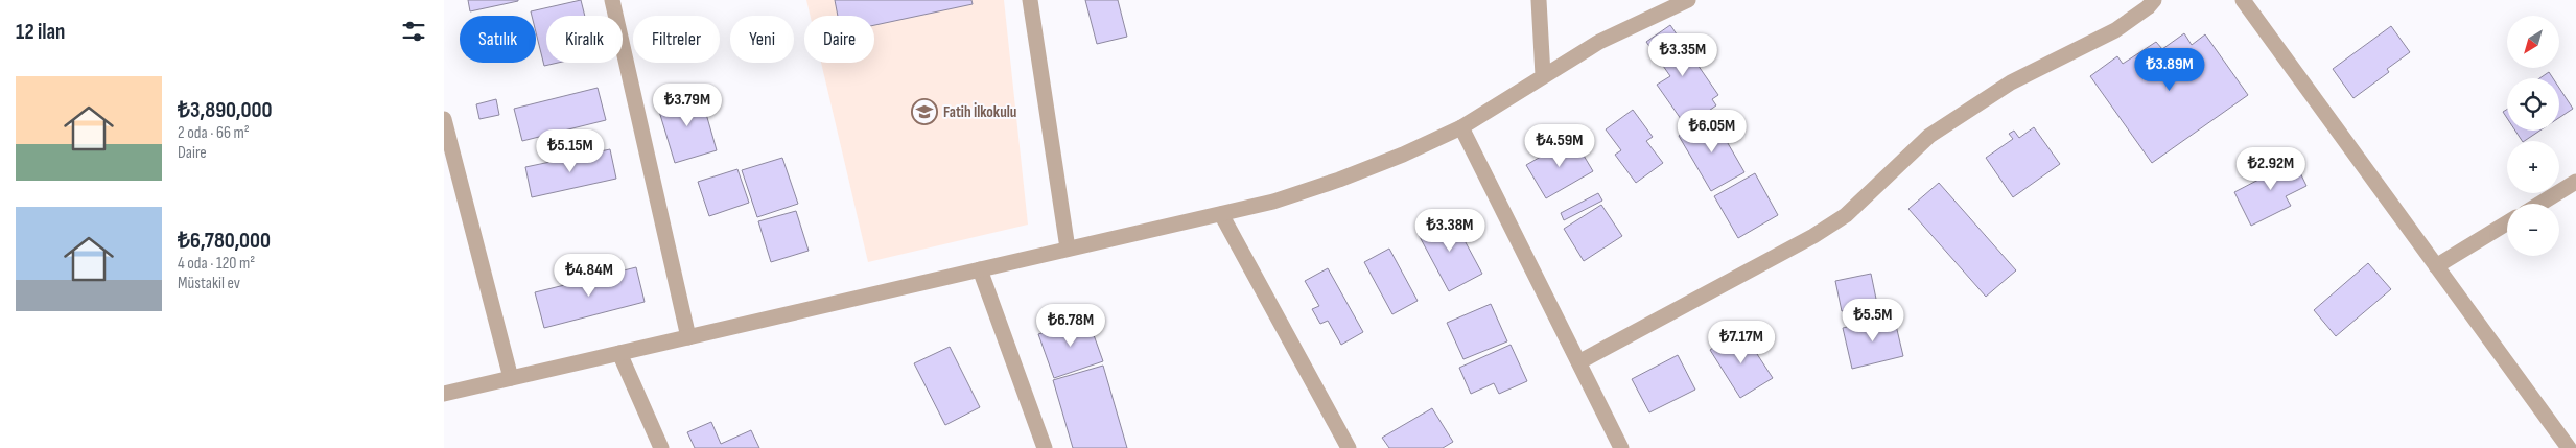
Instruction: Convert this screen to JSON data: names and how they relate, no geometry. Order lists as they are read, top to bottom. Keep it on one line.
{"places":{"school or university":["Fatih İlkokulu"]},"north":"bottom left","page":{"heading":"12 ilan","map_buttons":["+","−"],"chip":["Satılık","Kiralık","Filtreler","Yeni","Daire"],"price":["₺3.35M","₺3.89M","₺3.79M","₺6.05M","₺4.59M","₺5.15M","₺2.92M","₺3.38M","₺4.84M","₺5.5M","₺6.78M","₺7.17M"],"list":[{"name":"₺3,890,000","note":"2 oda · 66 m² · Daire"},{"name":"₺6,780,000","note":"4 oda · 120 m² · Müstakil ev"}]}}
